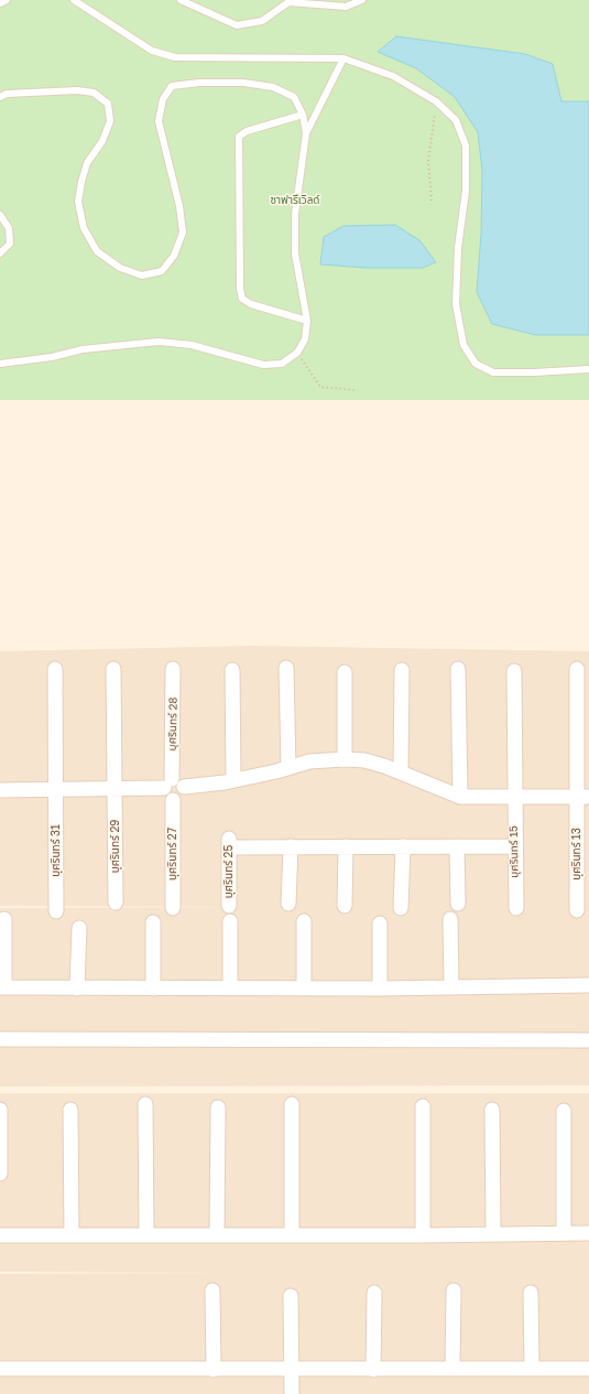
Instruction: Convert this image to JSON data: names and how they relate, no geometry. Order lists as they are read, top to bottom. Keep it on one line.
{"streets":{"street":["บุศรินทร์ 28","บุศรินทร์ 29","บุศรินทร์ 31","บุศรินทร์ 15","บุศรินทร์ 27","บุศรินทร์ 13","บุศรินทร์ 25"]},"crossings":[["บุศรินทร์ 28","บุศรินทร์ 27"]],"parks":["ซาฟารีเวิลด์"]}
